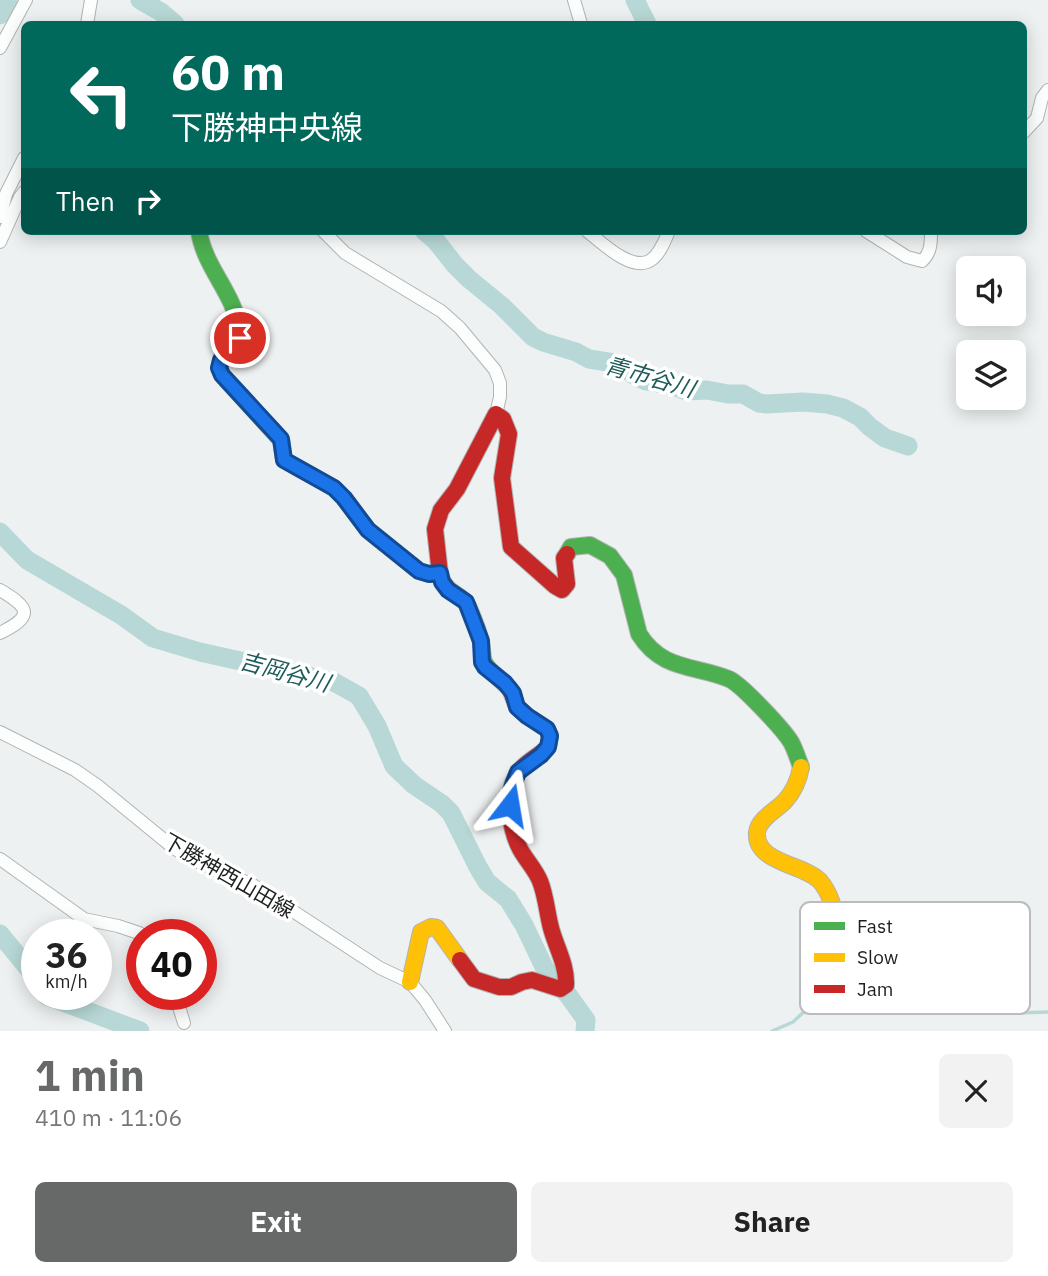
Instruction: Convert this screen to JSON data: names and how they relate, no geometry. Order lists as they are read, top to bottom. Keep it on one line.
{"streets":{"street":["下勝神西山田線"]},"water":["青市谷川","吉岡谷川"],"legend":["Fast","Slow","Jam"],"page":{"turn":["60 m","下勝神中央線"],"then":"Then","speed":"36 km/h","limit":"40","heading":["1 min","410 m · 11:06"],"buttons":["Exit","Share"]}}
